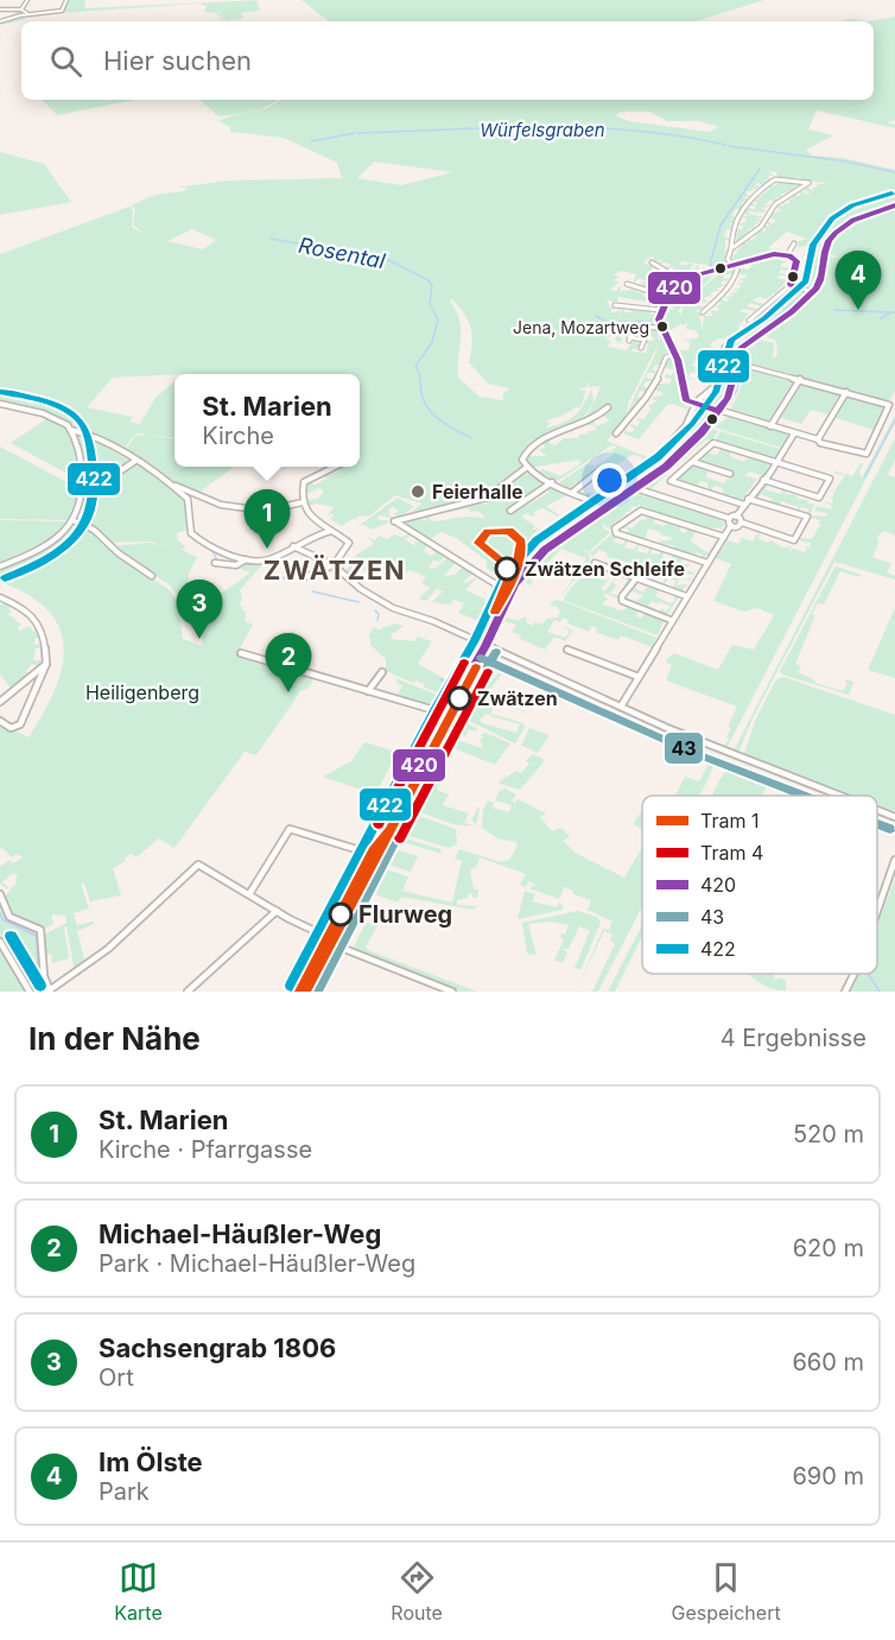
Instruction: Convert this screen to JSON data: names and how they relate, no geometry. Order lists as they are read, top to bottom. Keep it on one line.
{"districts":["ZWÄTZEN"],"water":["Würfelsgraben","Rosental"],"parks":["Heiligenberg"],"places":["Jena, Mozartweg","Feierhalle","Zwätzen Schleife","Zwätzen","Flurweg"],"lines":["transit line 422","transit line 420","tram line 1","transit line 43","tram line 4"],"legend":["Tram 1","Tram 4","420","43","422"],"page":{"search":"Hier suchen","pins":["4","1","3","2"],"popup":["St. Marien","Kirche"],"heading":["In der Nähe","4 Ergebnisse"],"list":[{"mark":"1","name":"St. Marien","note":"Kirche · Pfarrgasse","value":"520 m"},{"mark":"2","name":"Michael-Häußler-Weg","note":"Park · Michael-Häußler-Weg","value":"620 m"},{"mark":"3","name":"Sachsengrab 1806","note":"Ort","value":"660 m"},{"mark":"4","name":"Im Ölste","note":"Park","value":"690 m"}],"nav":["Karte","Route","Gespeichert"]}}
